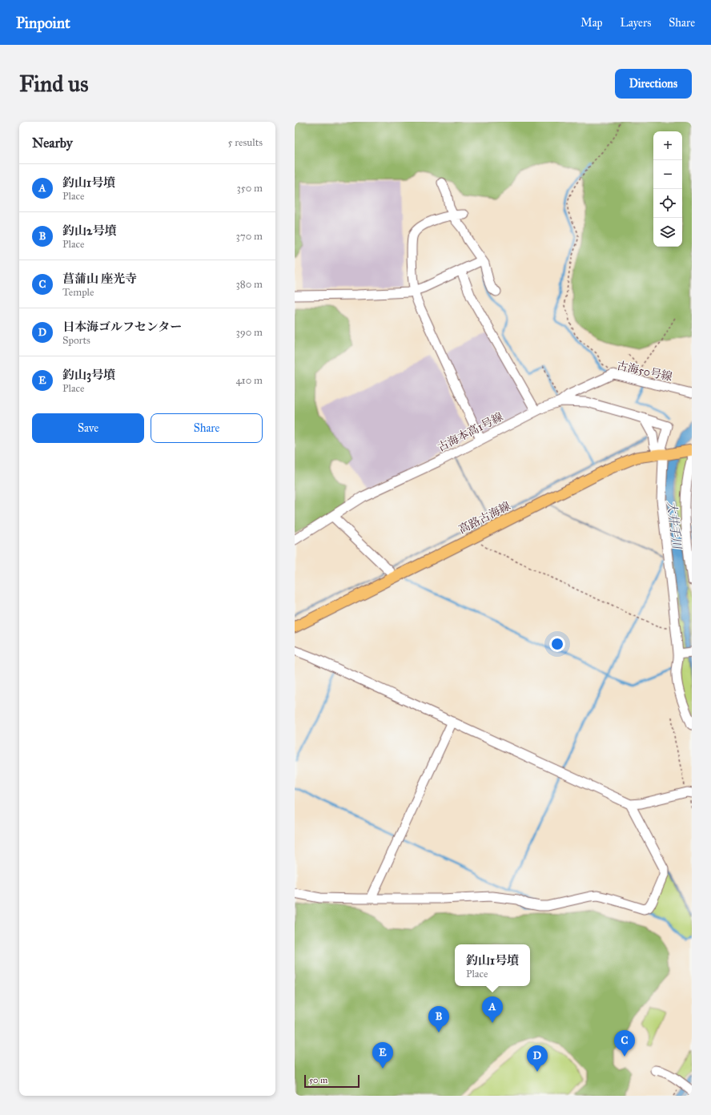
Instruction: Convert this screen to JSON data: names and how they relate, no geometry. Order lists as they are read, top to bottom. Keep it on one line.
{"streets":{"main road":["高路古海線"],"street":["古海50号線","古海本高1号線"]},"crossings":[["古海50号線","古海本高1号線"],["古海本高1号線","高路古海線"]],"water":["大井手川"],"scale_bar":"50 m","page":{"header":"Pinpoint","nav":["Map","Layers","Share"],"buttons":["Directions",["Save","Share"]],"title":"Find us","heading":["Nearby","5 results"],"map_buttons":["+","−"],"list":[{"mark":"A","name":"釣山1号墳","note":"Place","value":"350 m"},{"mark":"B","name":"釣山2号墳","note":"Place","value":"370 m"},{"mark":"C","name":"菖蒲山 座光寺","note":"Temple","value":"380 m"},{"mark":"D","name":"日本海ゴルフセンター","note":"Sports","value":"390 m"},{"mark":"E","name":"釣山3号墳","note":"Place","value":"410 m"}],"popup":["釣山1号墳","Place"],"pins":["A","B","C","E","D"],"scale":"50 m"}}
